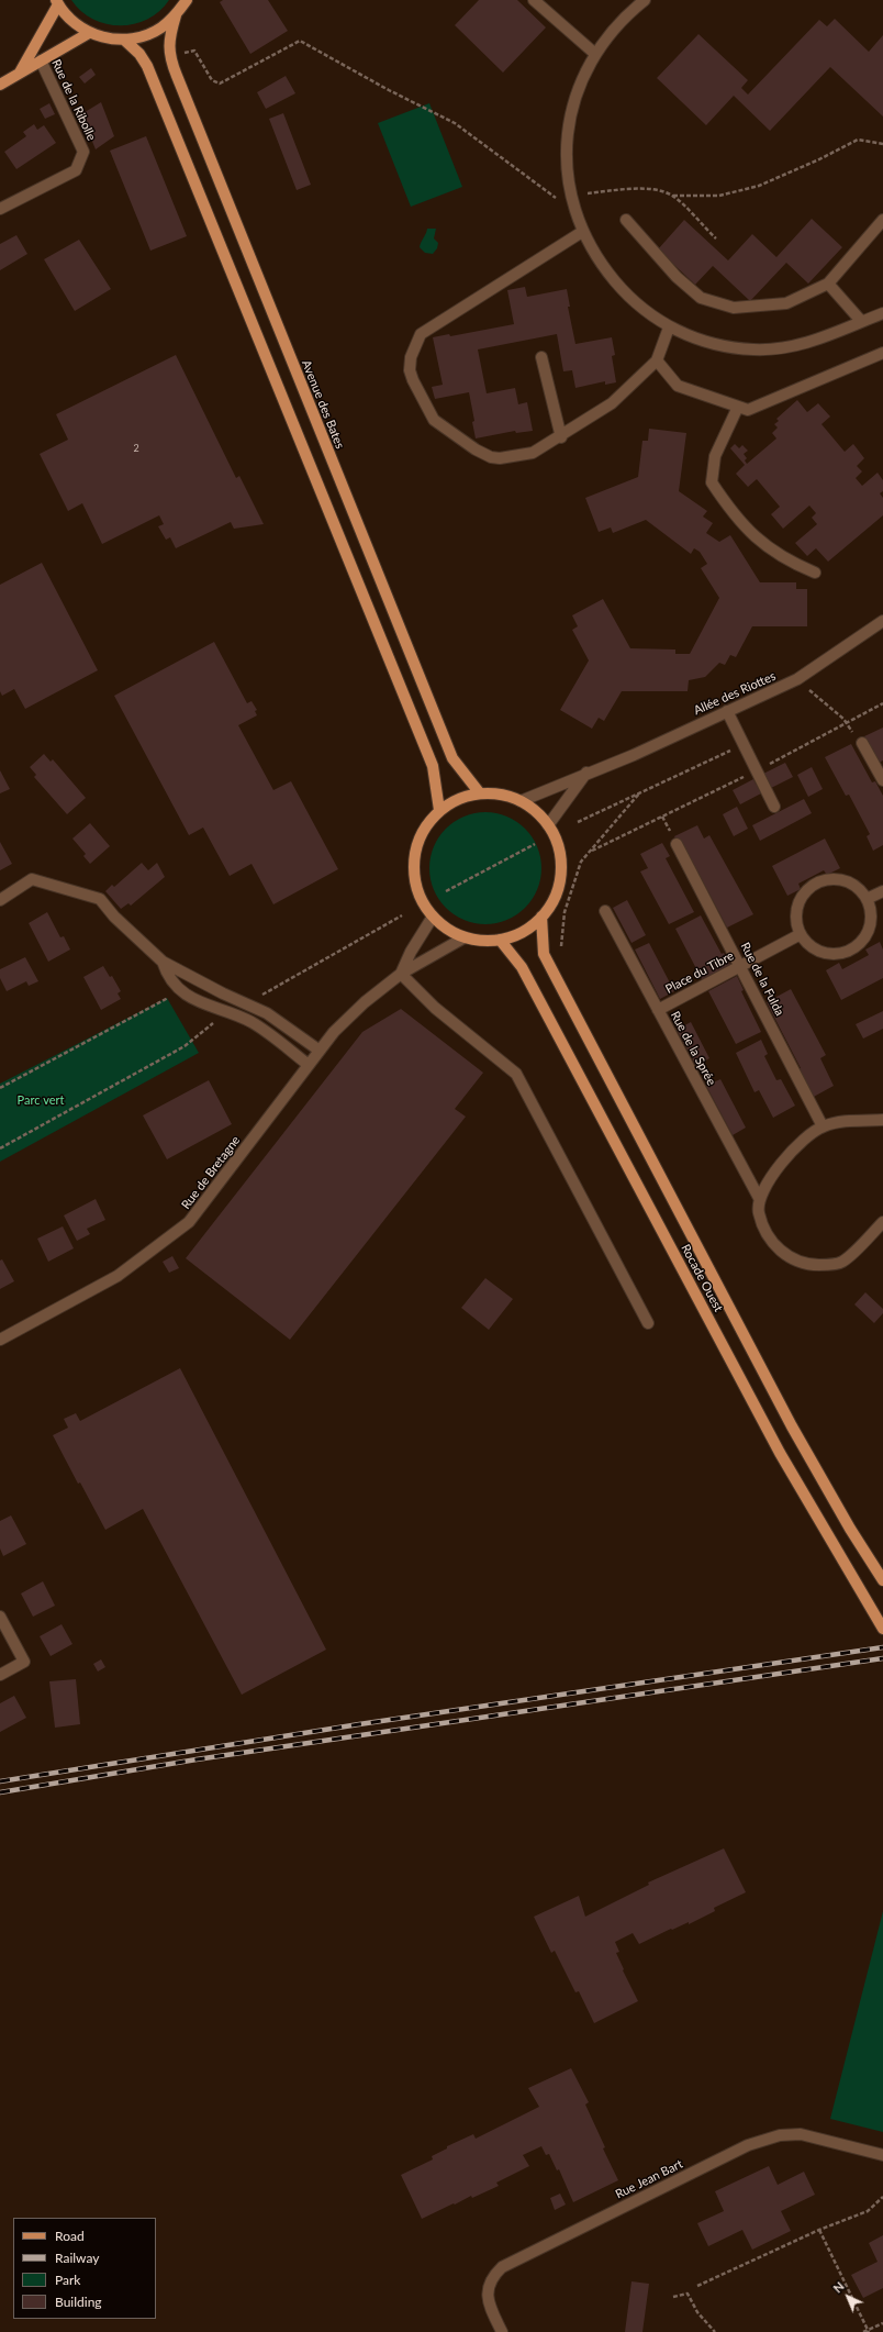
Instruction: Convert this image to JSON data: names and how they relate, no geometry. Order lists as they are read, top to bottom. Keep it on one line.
{"streets":{"main road":["Avenue des Bates","Rocade Ouest"],"street":["Rue de la Ribolle","Allée des Riottes","Place du Tibre","Rue de la Fulda","Rue de la Sprée","Rue de Bretagne","Rue Jean Bart"]},"crossings":[["Avenue des Bates","Allée des Riottes"],["Avenue des Bates","Rue de Bretagne"],["Avenue des Bates","Rocade Ouest"],["Allée des Riottes","Rue de Bretagne"],["Allée des Riottes","Rocade Ouest"],["Place du Tibre","Rue de la Fulda"],["Place du Tibre","Rue de la Sprée"],["Rue de Bretagne","Rocade Ouest"]],"parks":["Parc vert"],"house_numbers":["2"],"legend":["Road","Railway","Park","Building"],"north":"top left"}
